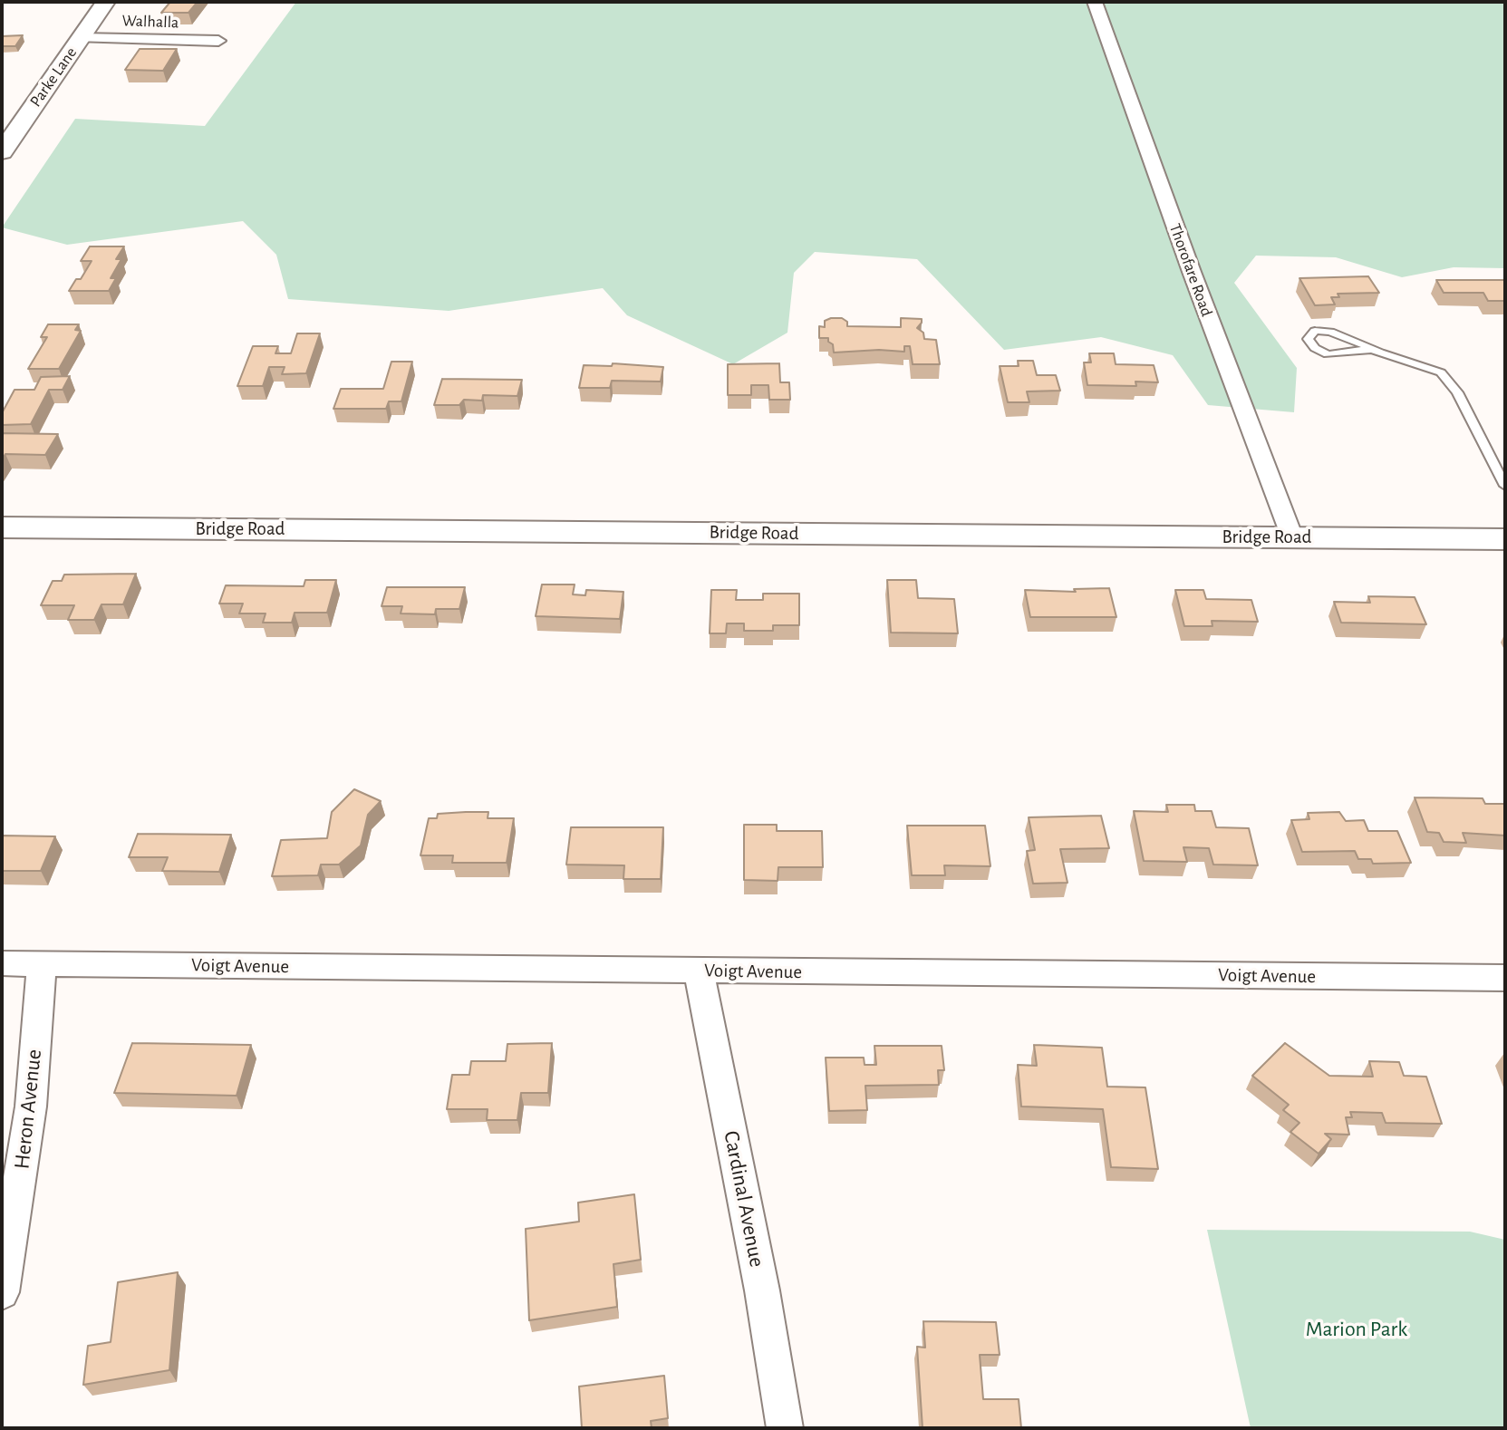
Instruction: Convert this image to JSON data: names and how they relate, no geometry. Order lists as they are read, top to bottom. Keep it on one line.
{"streets":{"main road":["Parke Lane","Bridge Road"],"street":["Walhalla","Thorofare Road","Voigt Avenue","Heron Avenue","Cardinal Avenue"]},"crossings":[["Walhalla","Parke Lane"],["Thorofare Road","Bridge Road"],["Voigt Avenue","Heron Avenue"],["Voigt Avenue","Cardinal Avenue"]],"parks":["Marion Park"]}
